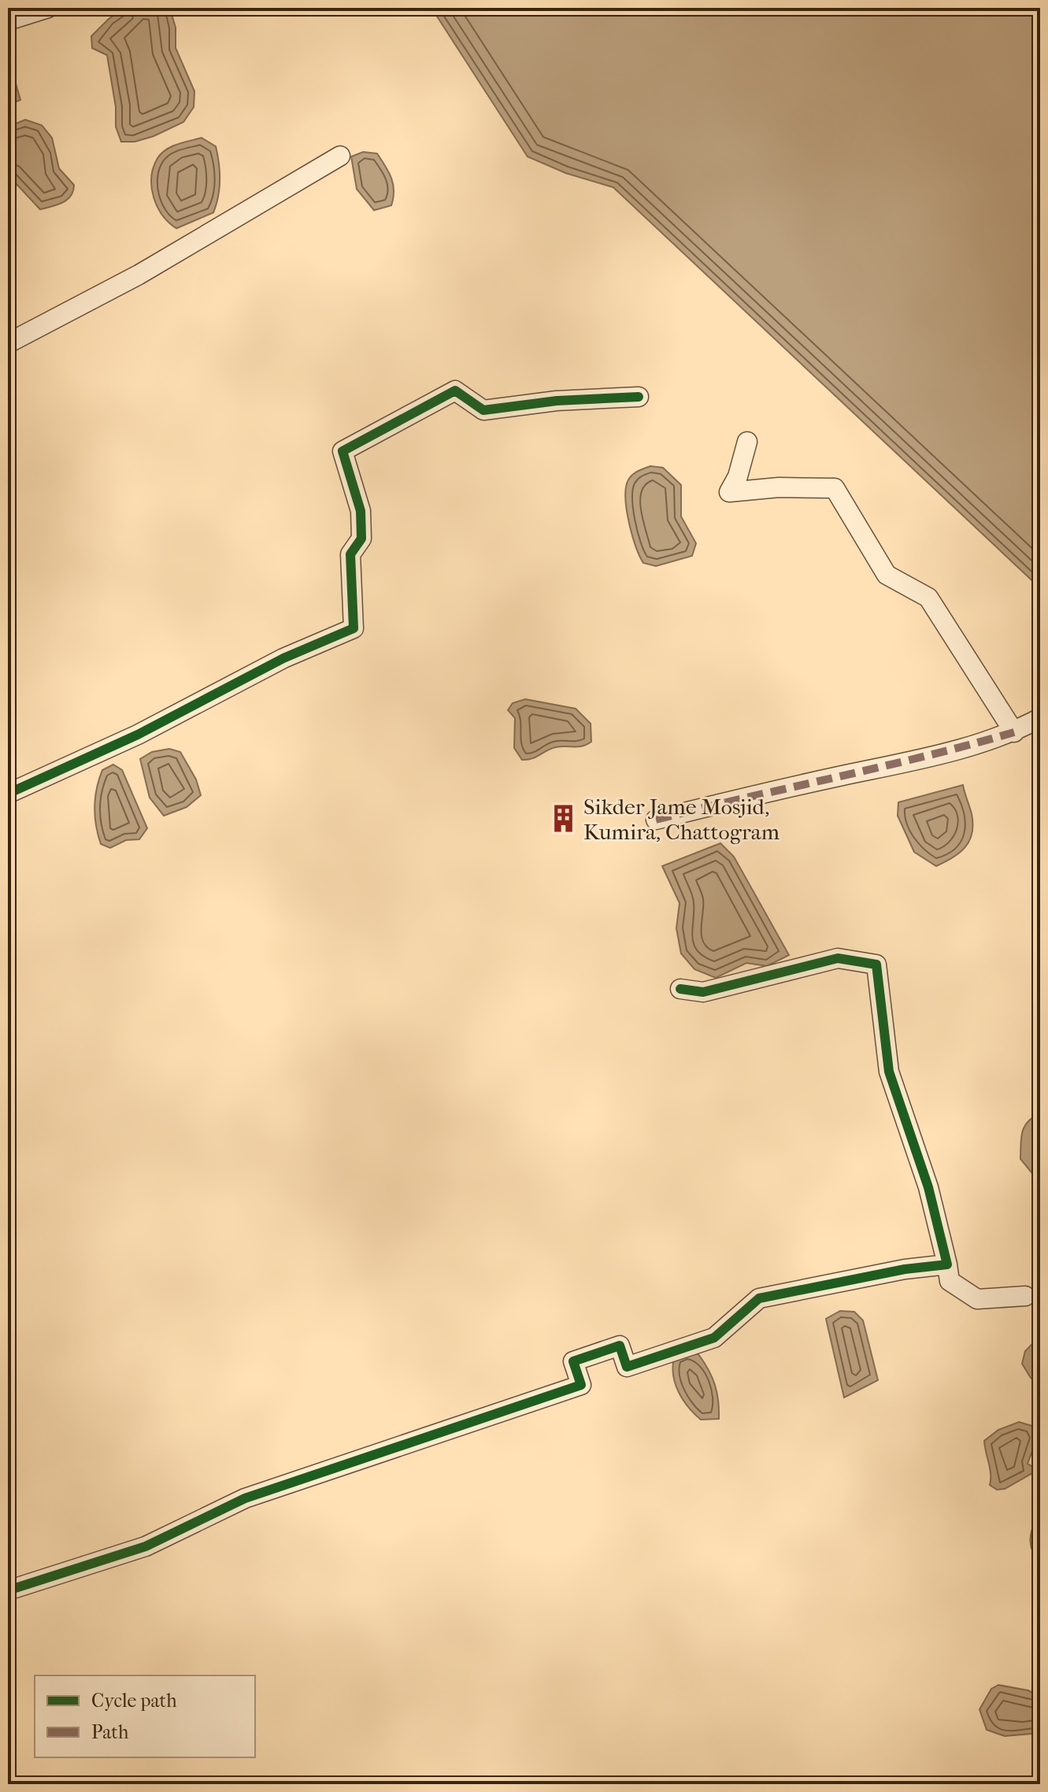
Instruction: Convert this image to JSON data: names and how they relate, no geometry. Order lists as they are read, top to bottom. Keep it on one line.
{"places":{"building":["Sikder Jame Mosjid, Kumira, Chattogram"]},"legend":["Cycle path","Path"]}
